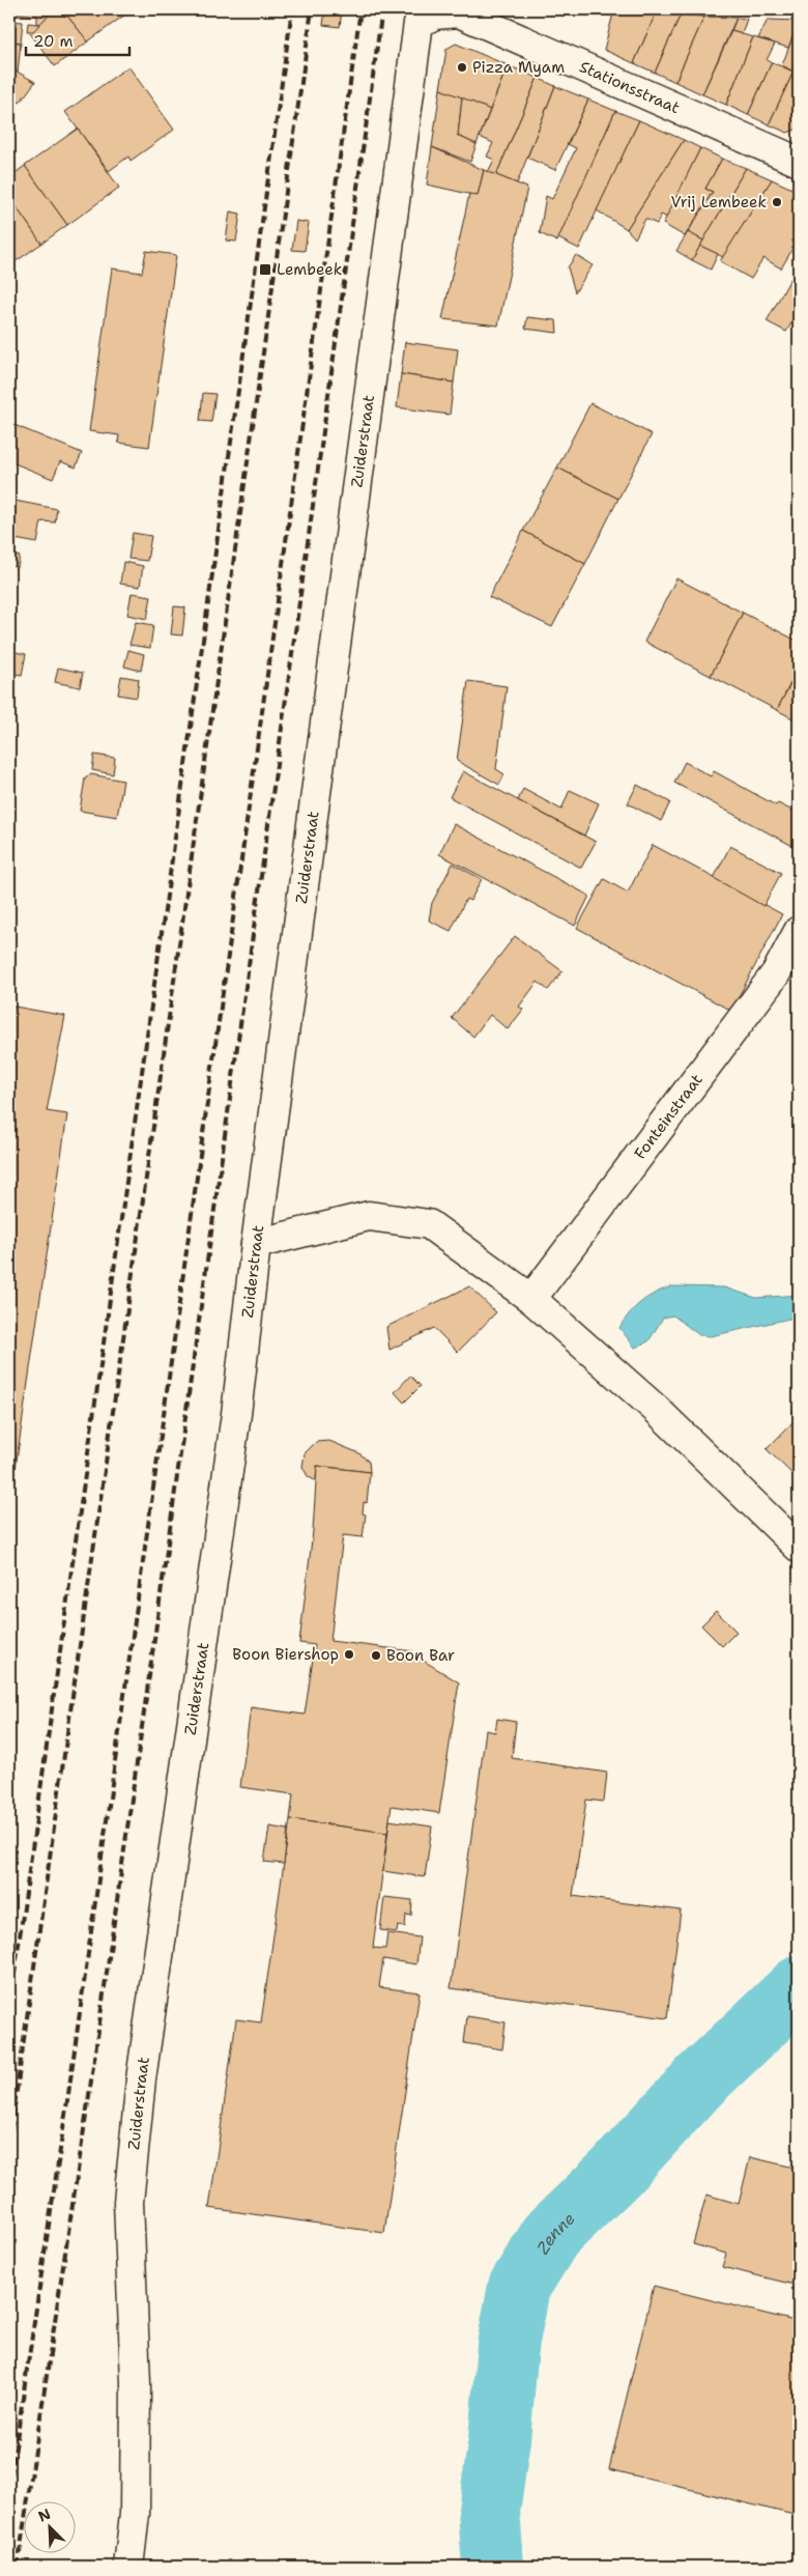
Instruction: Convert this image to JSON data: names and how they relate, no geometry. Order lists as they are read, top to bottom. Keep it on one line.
{"streets":{"street":["Stationsstraat","Zuiderstraat","Fonteinstraat"]},"crossings":[["Stationsstraat","Zuiderstraat"]],"water":["Zenne"],"places":{"other":["Pizza Myam","Vrij Lembeek","Boon Biershop","Boon Bar"],"transit":["Lembeek"]},"scale_bar":"20 m","north":"top left"}
